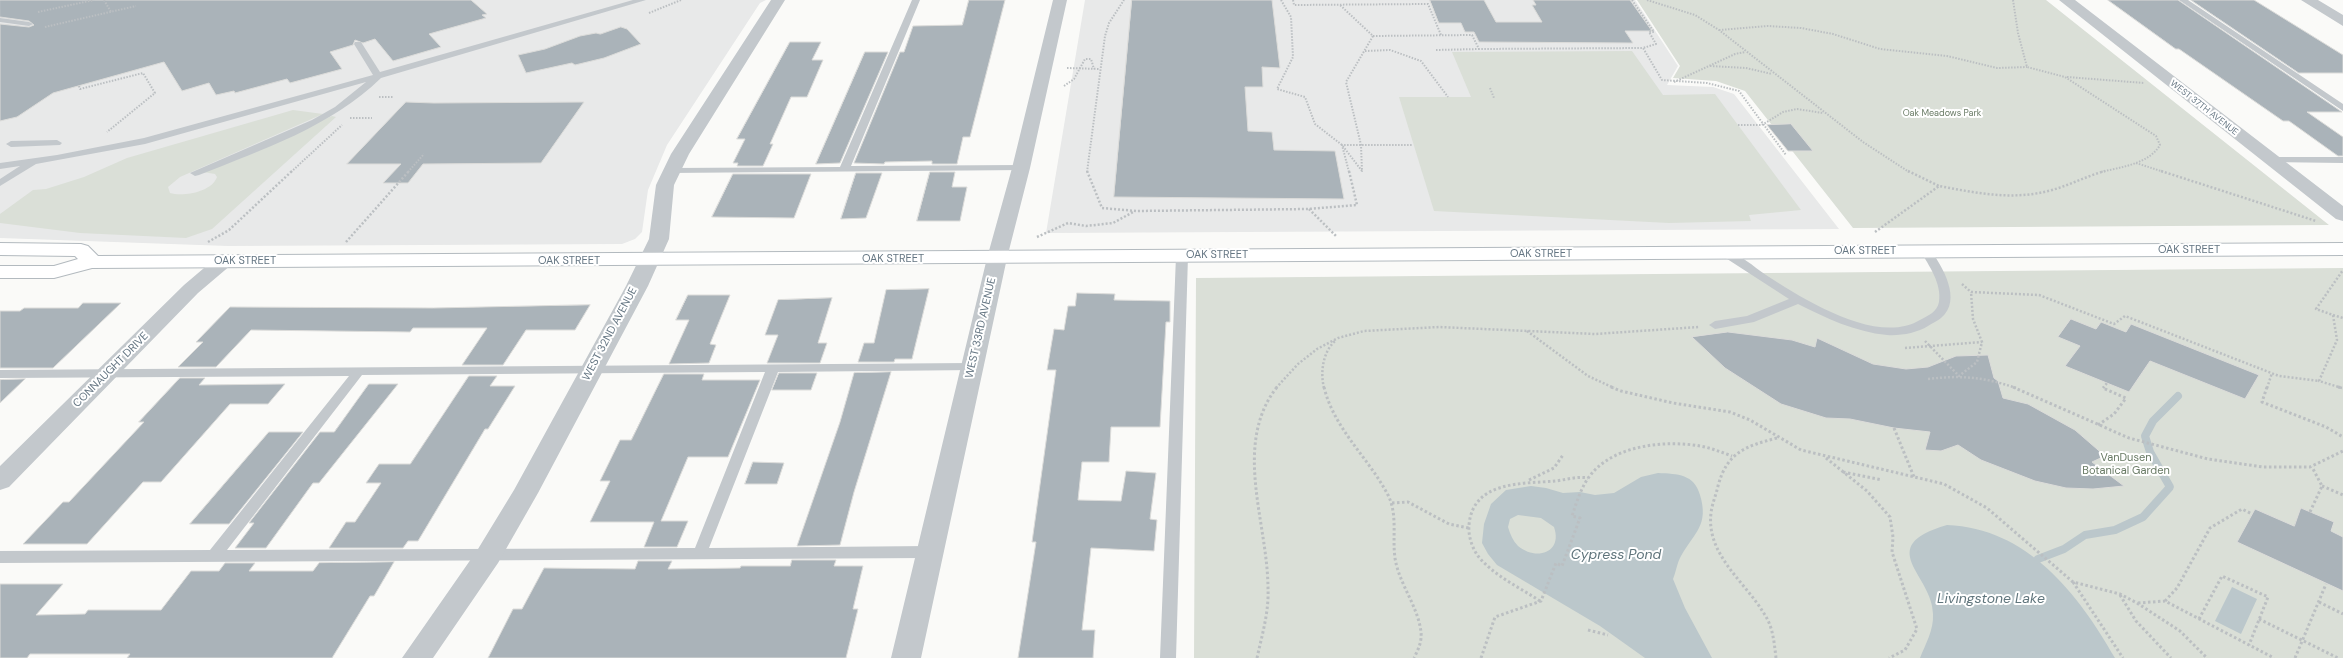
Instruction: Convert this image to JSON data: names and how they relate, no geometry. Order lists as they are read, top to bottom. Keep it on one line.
{"streets":{"main road":["OAK STREET"],"street":["WEST 37TH AVENUE","WEST 33RD AVENUE","WEST 32ND AVENUE","CONNAUGHT DRIVE"]},"crossings":[["OAK STREET","WEST 33RD AVENUE"],["OAK STREET","WEST 32ND AVENUE"],["OAK STREET","CONNAUGHT DRIVE"]],"water":["Cypress Pond","Livingstone Lake"],"parks":["Oak Meadows Park","VanDusen Botanical Garden"]}
